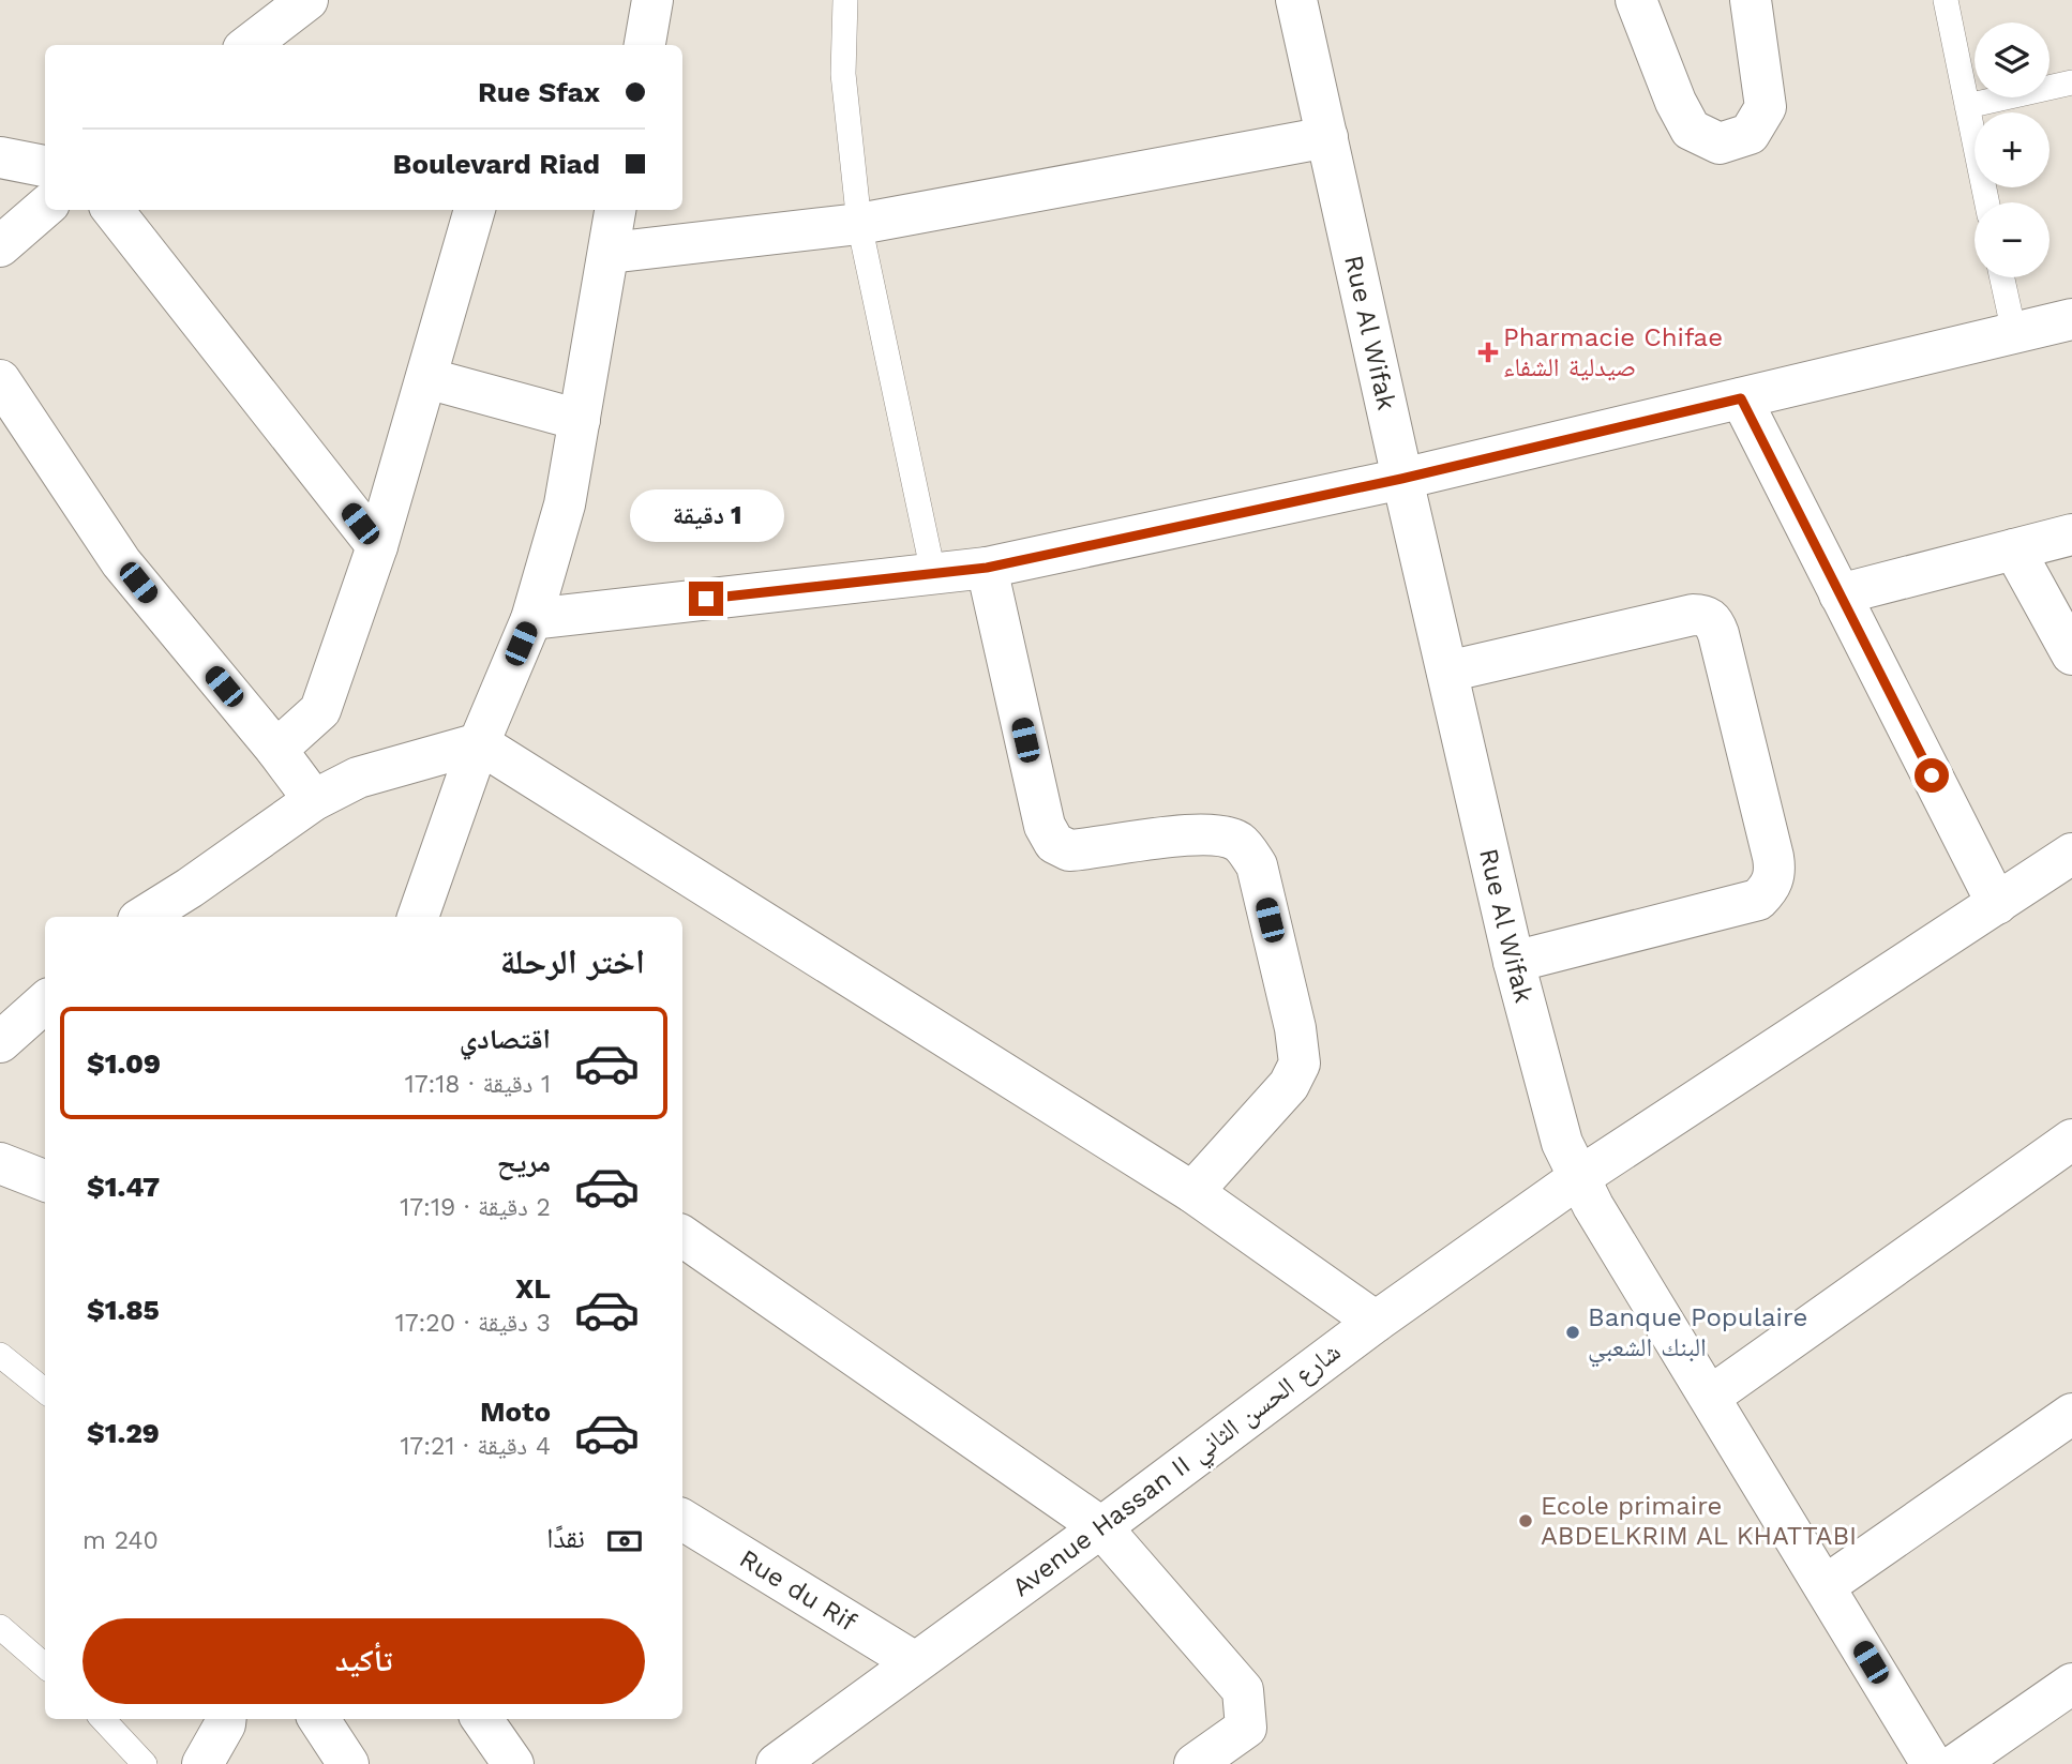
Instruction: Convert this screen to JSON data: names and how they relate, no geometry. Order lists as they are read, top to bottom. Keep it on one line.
{"streets":{"street":["Rue Al Wifak","Avenue Hassan II شارع الحسن الثاني","Rue du Rif"]},"crossings":[["Rue Al Wifak","Avenue Hassan II شارع الحسن الثاني"],["Avenue Hassan II شارع الحسن الثاني","Rue du Rif"]],"places":{"health":["Pharmacie Chifae صيدلية الشفاء"],"other":["Banque Populaire البنك الشعبي","Ecole primaire ABDELKRIM AL KHATTABI"]},"page":{"map_buttons":["+","−"],"banner":["Rue Sfax","Boulevard Riad"],"bubble":"1 دقيقة","heading":"اختر الرحلة","list":[{"name":"اقتصادي","note":"1 دقيقة · 17:18","value":"$1.09"},{"name":"مريح","note":"2 دقيقة · 17:19","value":"$1.47"},{"name":"XL","note":"3 دقيقة · 17:20","value":"$1.85"},{"name":"Moto","note":"4 دقيقة · 17:21","value":"$1.29"}],"pay":["نقدًا","240 m"],"buttons":"تأكيد"}}
